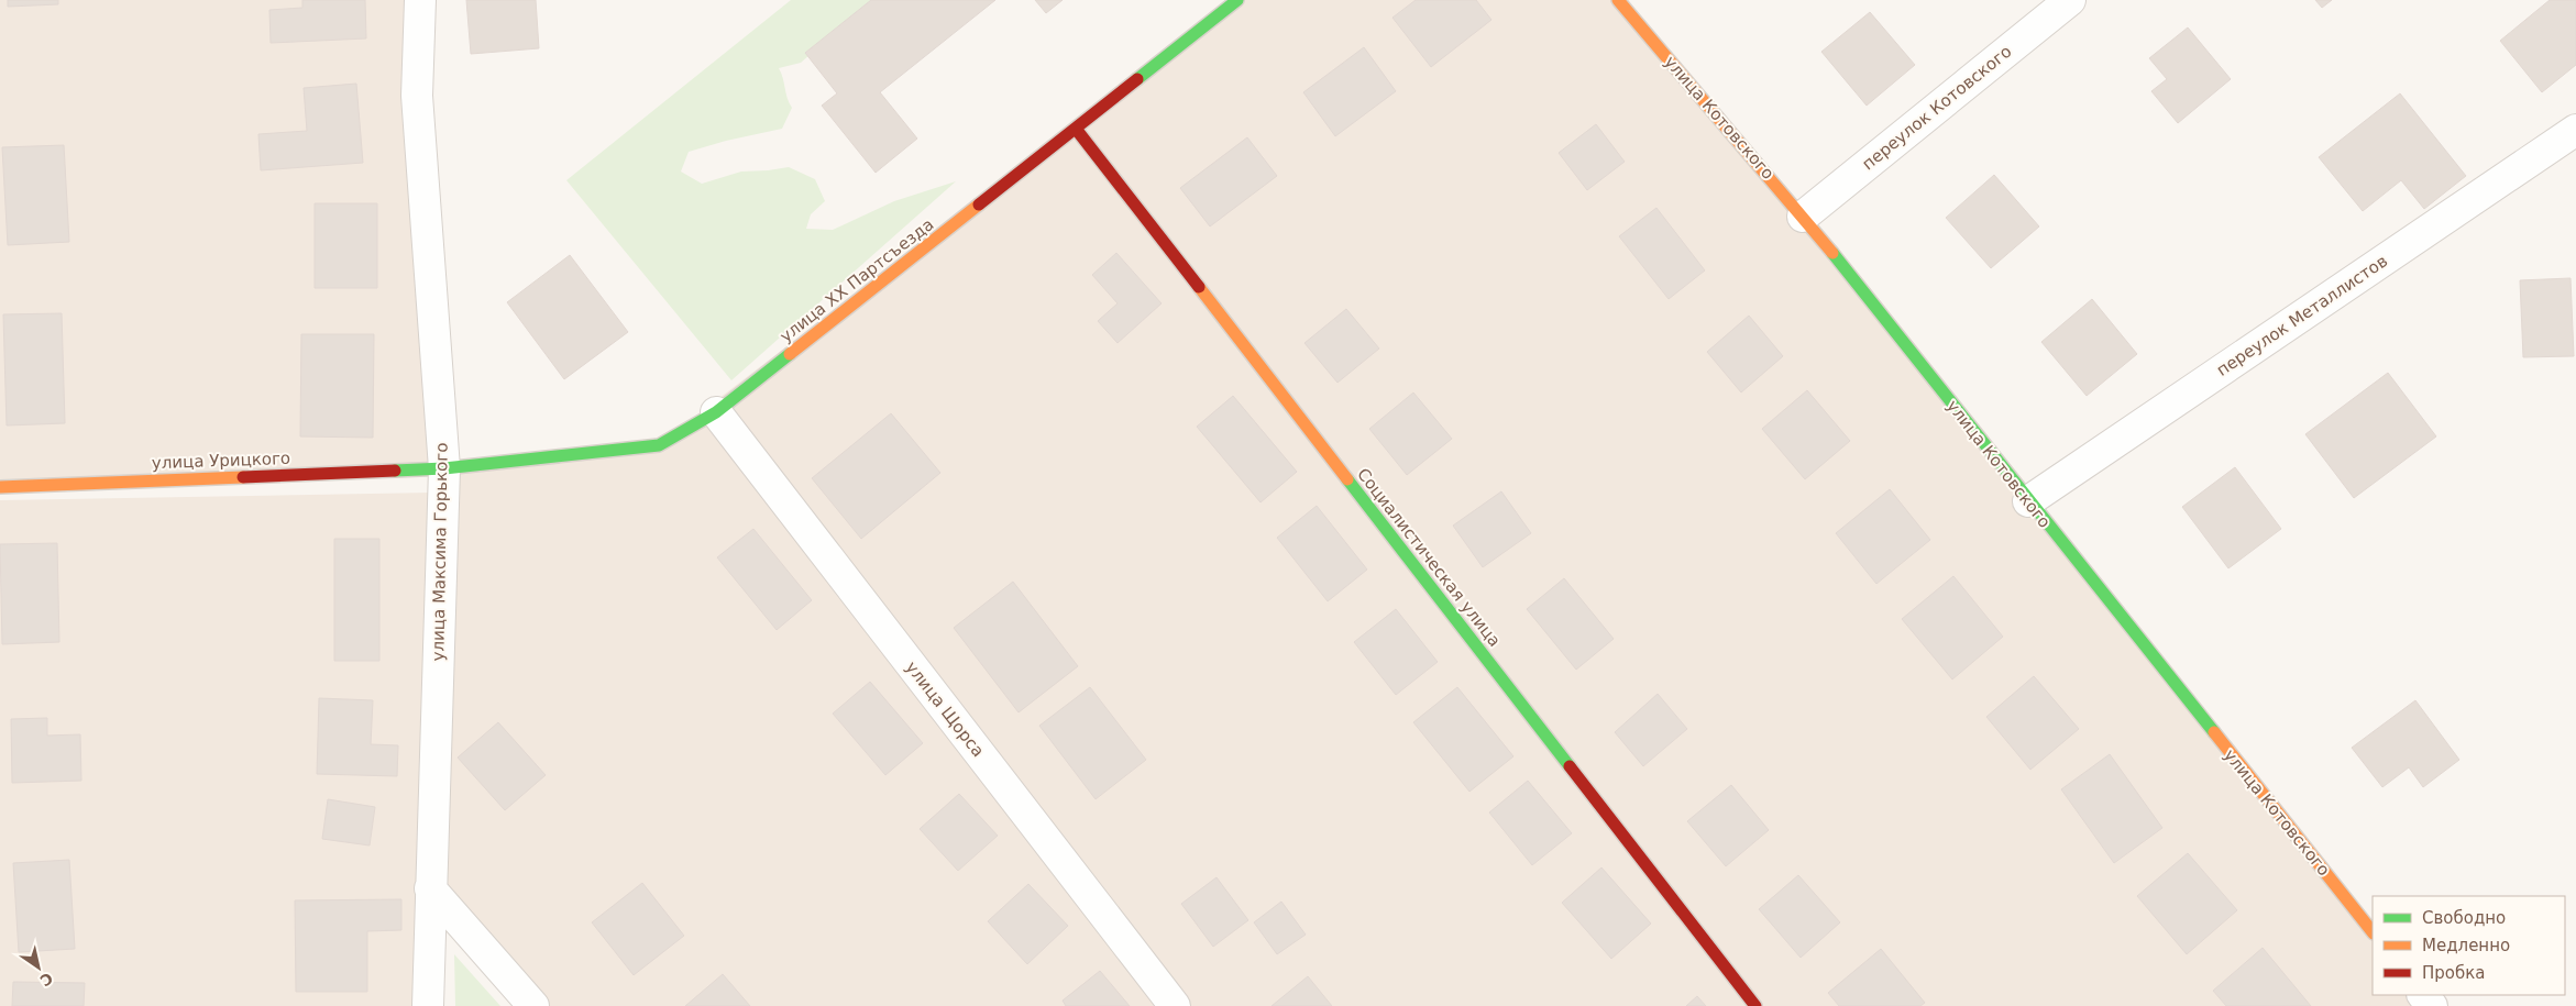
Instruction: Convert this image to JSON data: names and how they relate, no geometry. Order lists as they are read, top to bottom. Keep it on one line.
{"streets":{"street":["переулок Котовского","улица Котовского","улица XX Партсъезда","переулок Металлистов","улица Урицкого","улица Максима Горького","Социалистическая улица","улица Щорса"]},"crossings":[["переулок Котовского","улица Котовского"],["улица Котовского","переулок Металлистов"],["улица XX Партсъезда","улица Урицкого"],["улица XX Партсъезда","улица Максима Горького"],["улица XX Партсъезда","Социалистическая улица"],["улица XX Партсъезда","улица Щорса"],["улица Урицкого","улица Максима Горького"]],"legend":["Свободно","Медленно","Пробка"],"north":"bottom right"}
